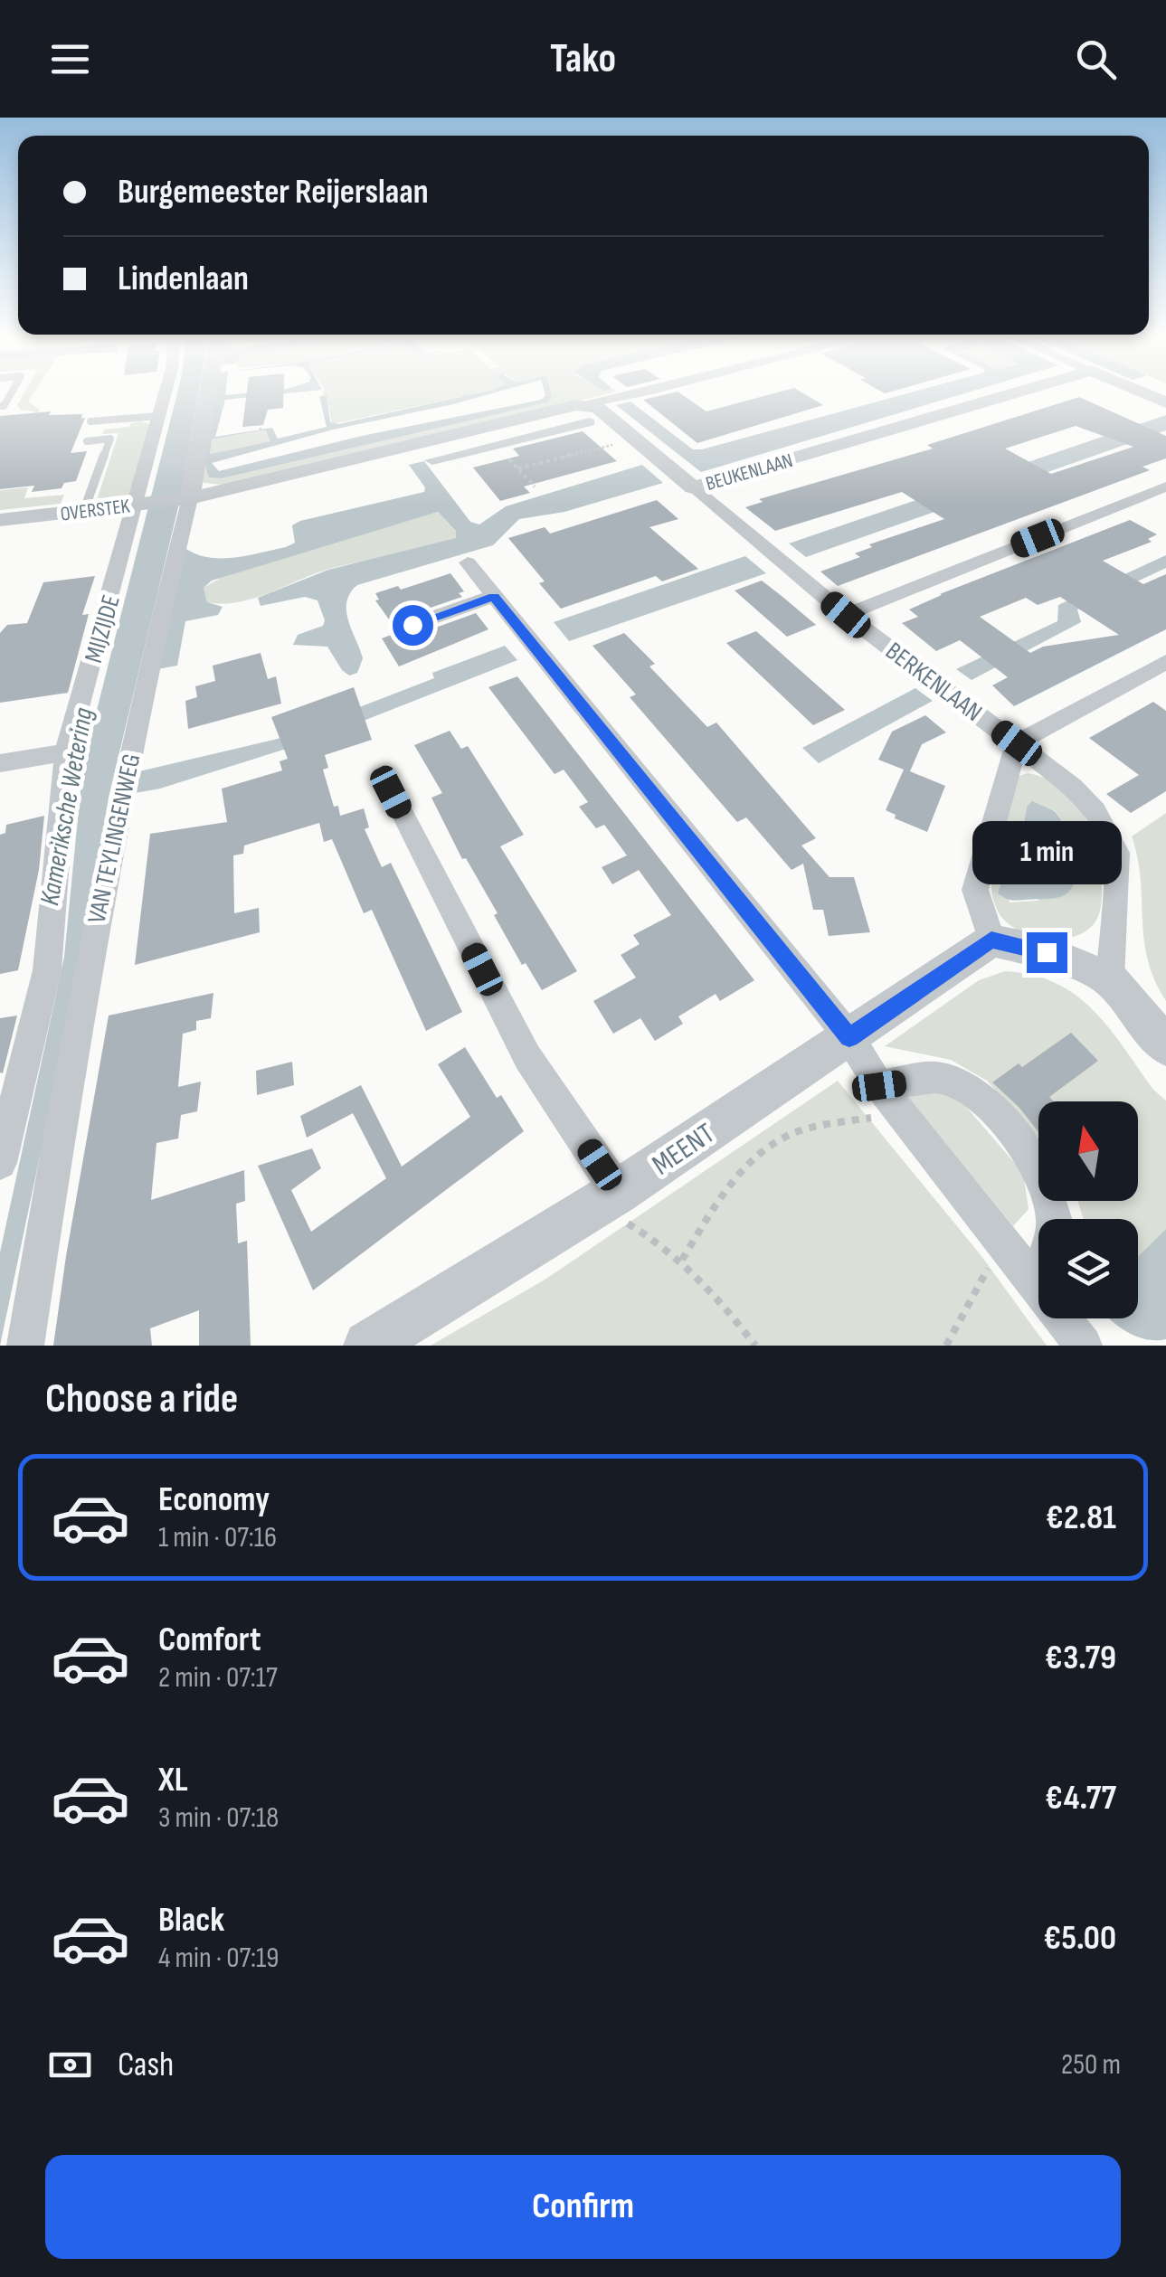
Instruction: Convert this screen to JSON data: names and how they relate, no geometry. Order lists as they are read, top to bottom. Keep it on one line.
{"streets":{"street":["BEUKENLAAN","OVERSTEK","MIJZIJDE","BERKENLAAN","VAN TEYLINGENWEG","MEENT"]},"crossings":[["BEUKENLAAN","BERKENLAAN"],["OVERSTEK","MIJZIJDE"],["OVERSTEK","VAN TEYLINGENWEG"]],"water":["Kameriksche Wetering"],"north":"top","page":{"header":"Tako","banner":["Burgemeester Reijerslaan","Lindenlaan"],"bubble":"1 min","heading":"Choose a ride","list":[{"name":"Economy","note":"1 min · 07:16","value":"€2.81"},{"name":"Comfort","note":"2 min · 07:17","value":"€3.79"},{"name":"XL","note":"3 min · 07:18","value":"€4.77"},{"name":"Black","note":"4 min · 07:19","value":"€5.00"}],"pay":["Cash","250 m"],"buttons":"Confirm"}}
